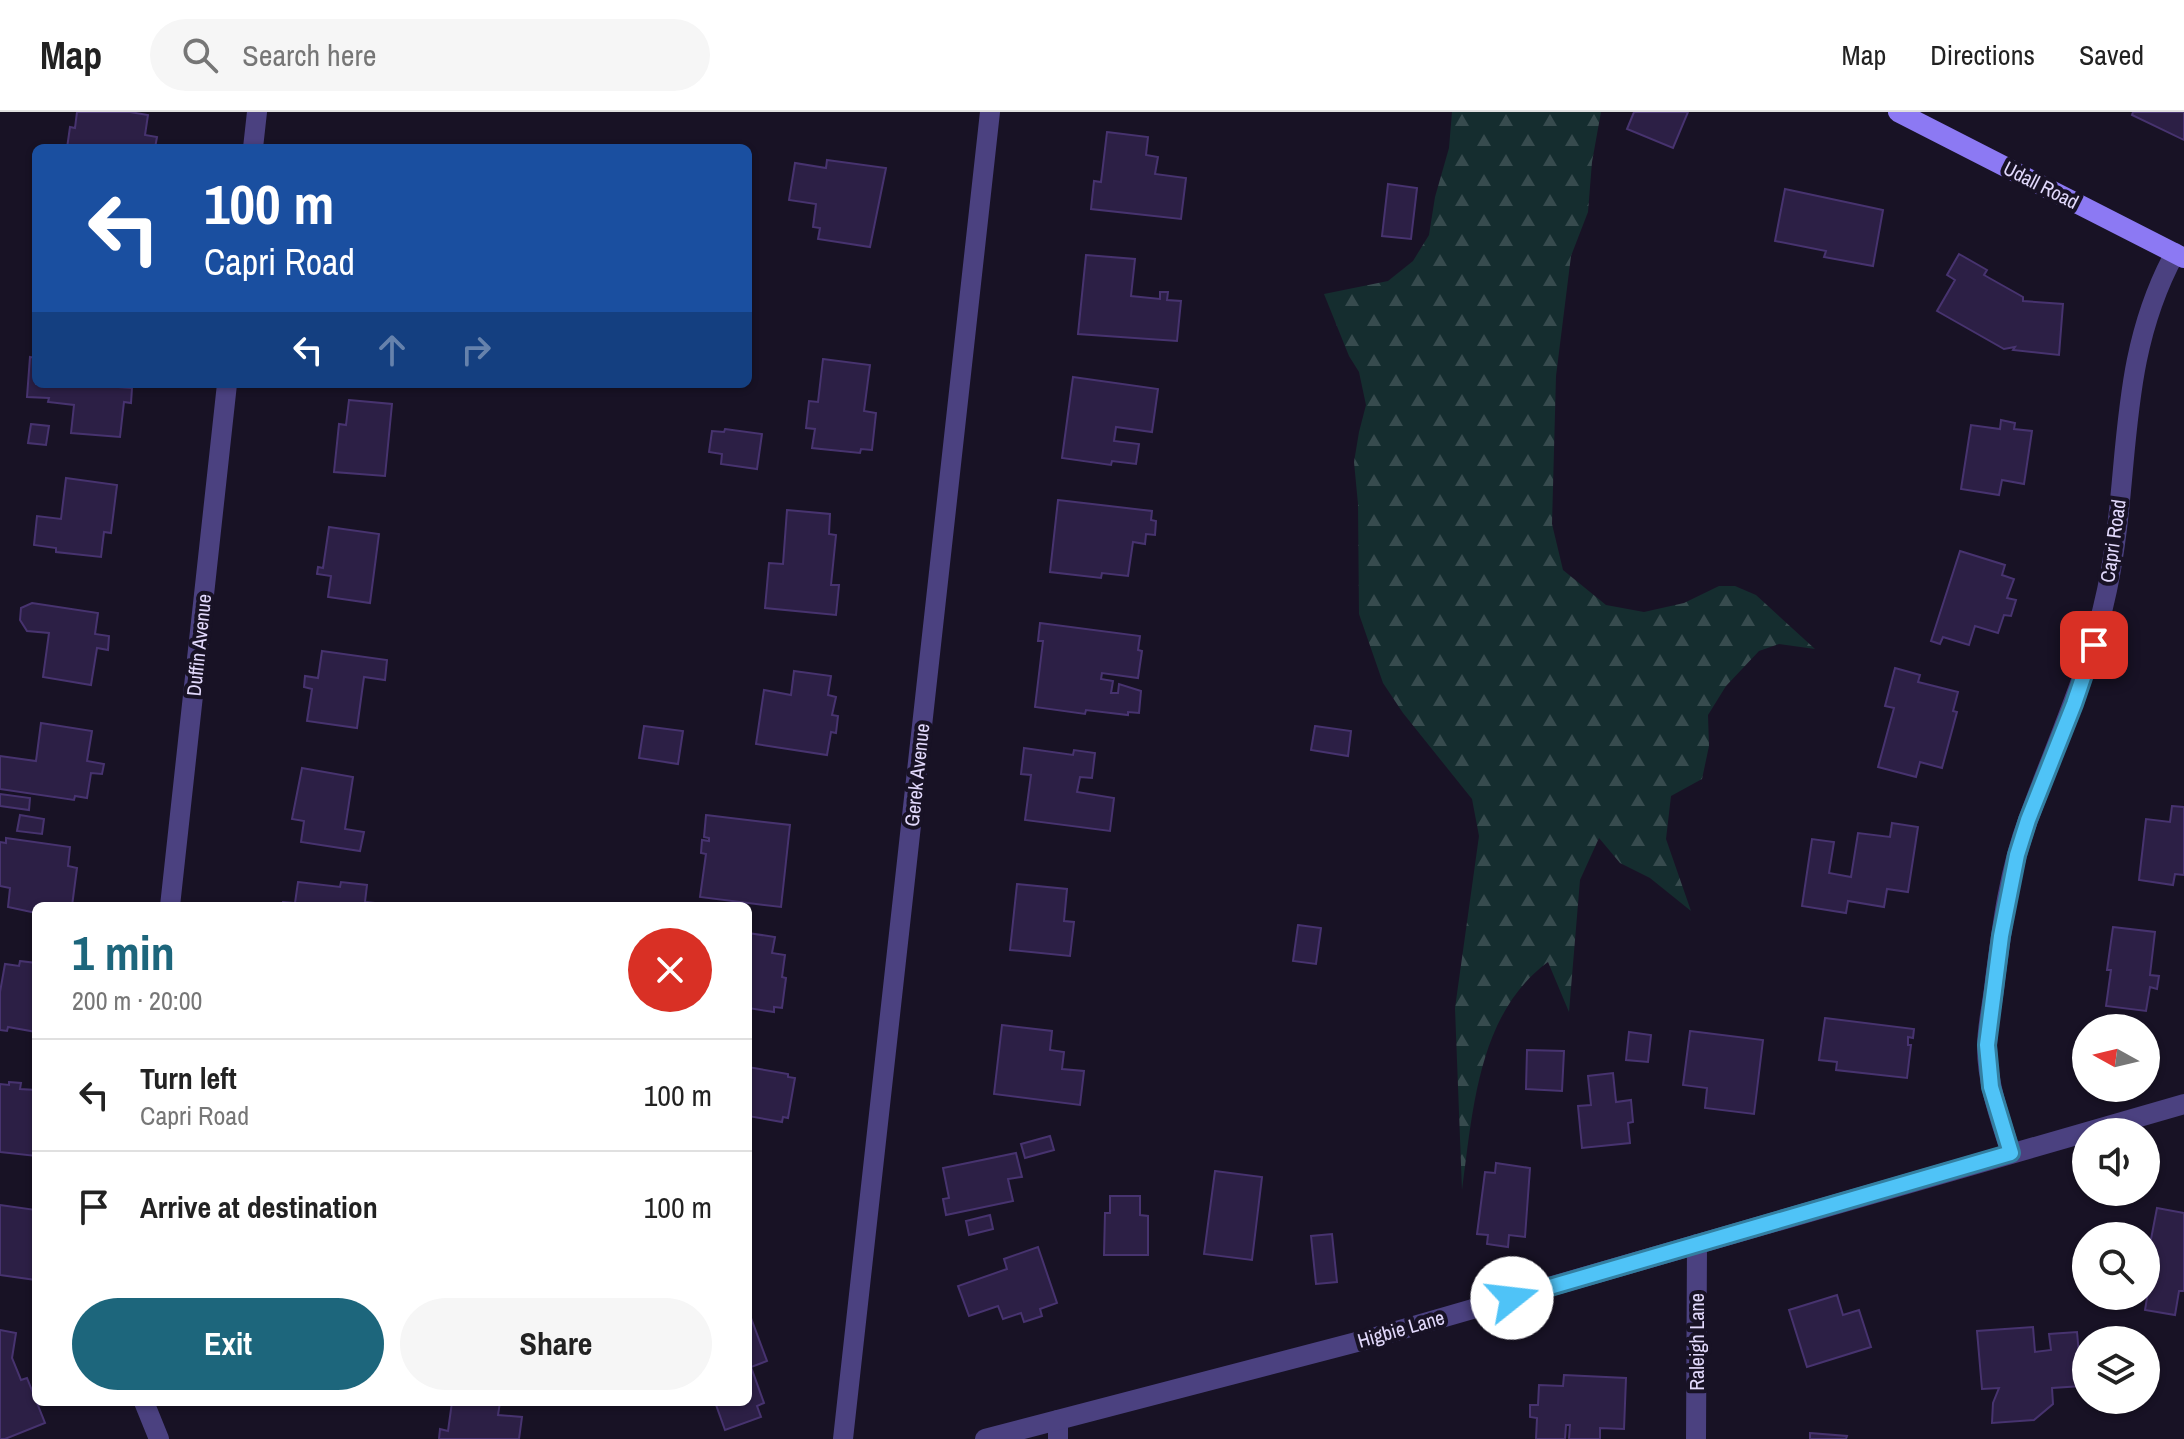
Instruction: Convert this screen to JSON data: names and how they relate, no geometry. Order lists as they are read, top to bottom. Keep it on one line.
{"streets":{"main road":["Udall Road"],"street":["Capri Road","Duffin Avenue","Gerek Avenue","Higbie Lane","Raleigh Lane"]},"crossings":[["Udall Road","Capri Road"],["Capri Road","Higbie Lane"],["Higbie Lane","Raleigh Lane"]],"north":"left","page":{"header":"Map","search":"Search here","nav":["Map","Directions","Saved"],"turn":["100 m","Capri Road"],"heading":["1 min","200 m · 20:00"],"list":[{"name":"Turn left","note":"Capri Road","value":"100 m"},{"name":"Arrive at destination","value":"100 m"}],"buttons":["Exit","Share"]}}
